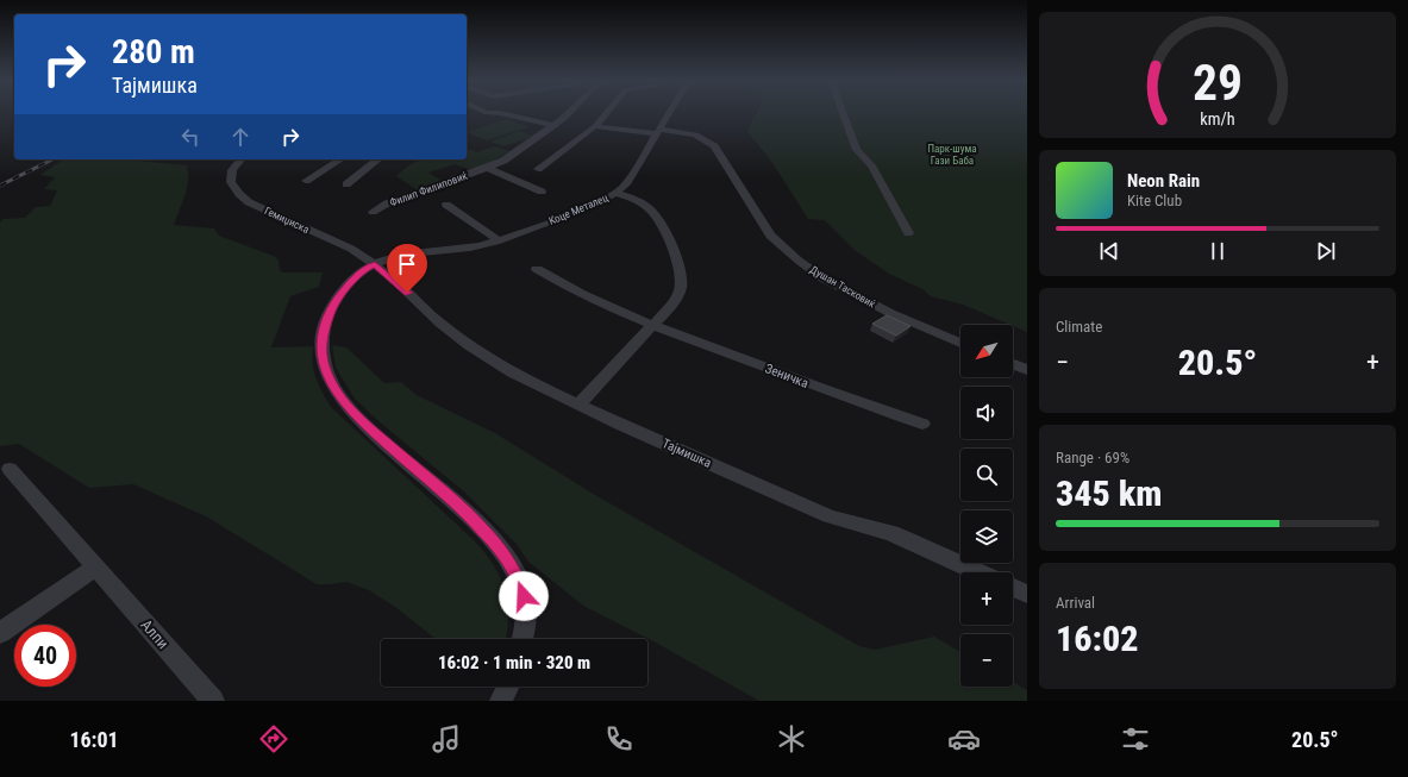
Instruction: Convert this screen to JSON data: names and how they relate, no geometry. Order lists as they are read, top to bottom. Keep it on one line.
{"streets":{"street":["Филип Филиповиќ","Коце Металец","Гемиџиска","Душан Тасковиќ","Зеничка","Тајмишка","Алпи"]},"crossings":[["Коце Металец","Гемиџиска"],["Коце Металец","Душан Тасковиќ"],["Коце Металец","Тајмишка"],["Гемиџиска","Тајмишка"]],"parks":["Парк-шума Гази Баба"],"north":"bottom left","page":{"turn":["280 m","Тајмишка"],"song":["Neon Rain","Kite Club"],"tile":["Climate",["Range · 69%","345 km"],["Arrival","16:02"]],"map_buttons":["+","−"],"heat":["−","20.5°","+"],"limit":"40","trip":"16:02 · 1 min · 320 m","tabs":["16:01","20.5°"],"gauge":["29","km/h"]}}
